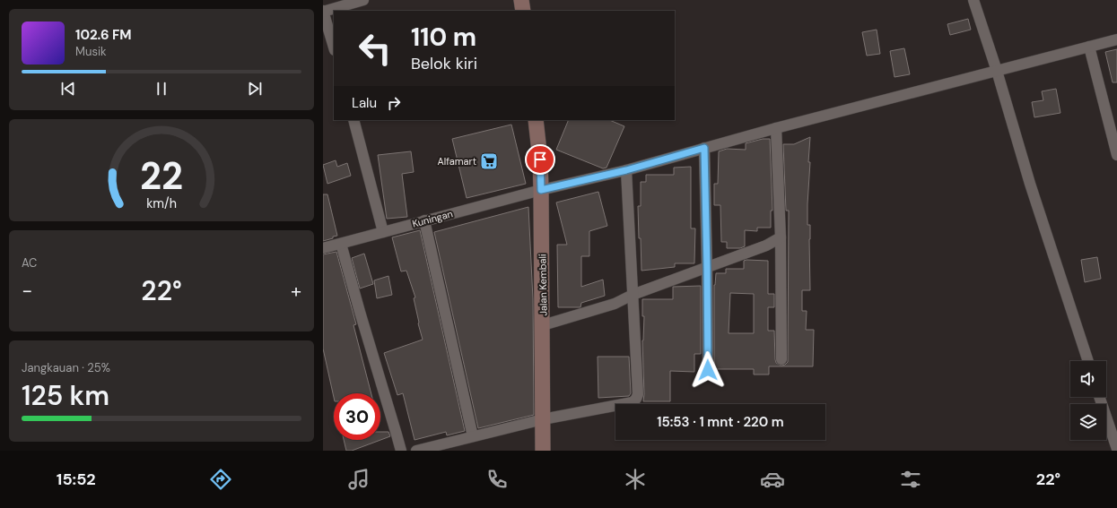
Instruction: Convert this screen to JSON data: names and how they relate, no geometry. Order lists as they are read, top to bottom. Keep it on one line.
{"streets":{"street":["Kuningan","Jalan Kembali"]},"crossings":[["Kuningan","Jalan Kembali"]],"places":{"supermarket":["Alfamart"]},"page":{"turn":["110 m","Belok kiri"],"song":["102.6 FM","Musik"],"then":"Lalu","tile":["AC",["Jangkauan · 25%","125 km"]],"heat":["−","22°","+"],"limit":"30","trip":"15:53 · 1 mnt · 220 m","tabs":["15:52","22°"],"gauge":["22","km/h"]}}
